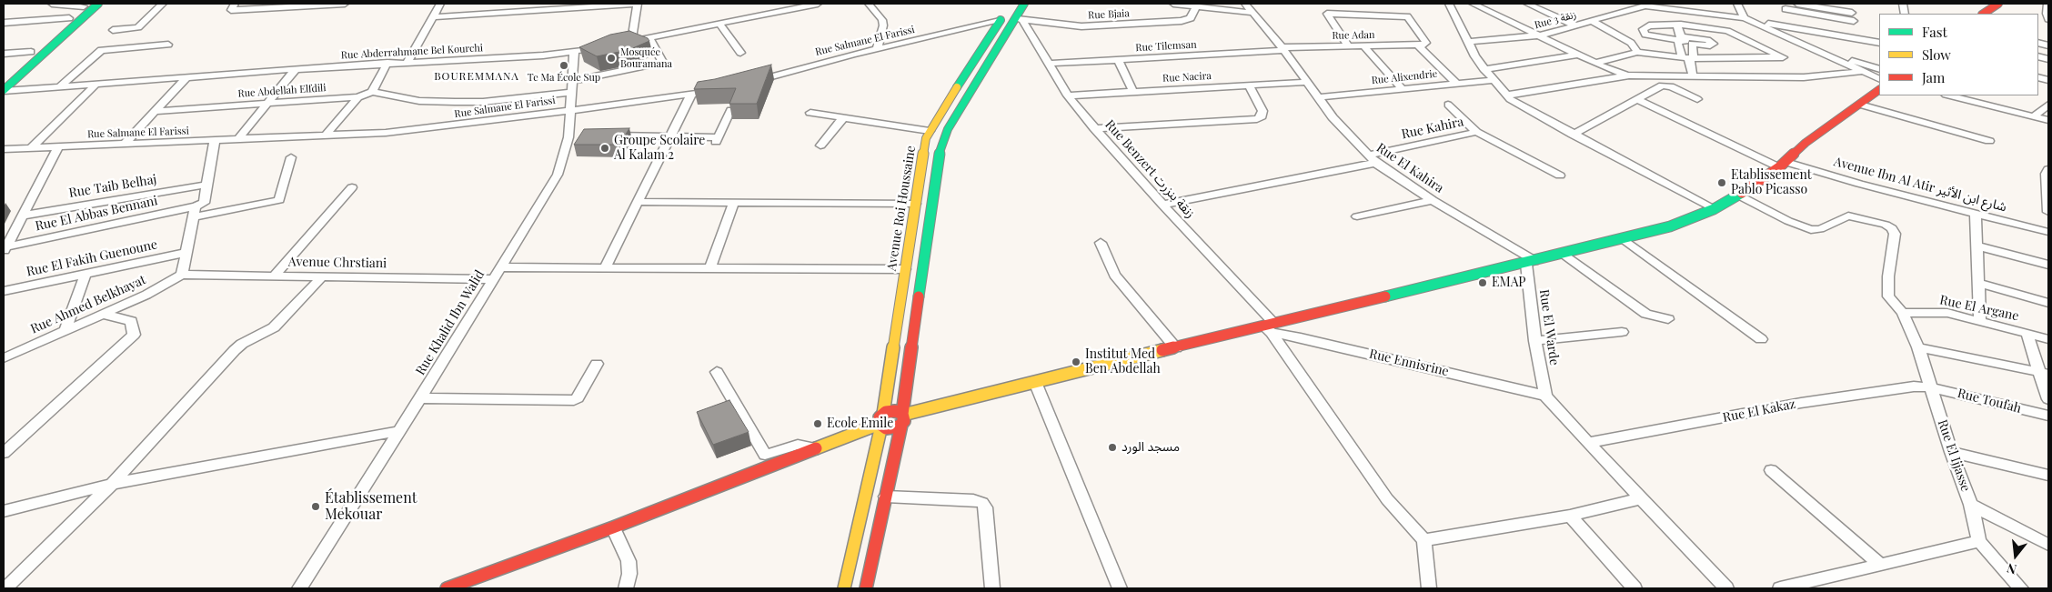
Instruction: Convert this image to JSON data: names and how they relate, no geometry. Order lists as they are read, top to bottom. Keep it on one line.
{"streets":{"main road":["Avenue Roi Houssaine"],"street":["Rue Bjaia","Rue 3 زنقة","Rue Adan","Rue Salmane El Farissi","Rue Tilemsan","Rue Abderrahmane Bel Kourchi","Rue Nacira","Rue Alixendrie","Rue Abdellah Elfdili","Rue Kahira","Rue El Kahira","Rue Benzert زنقة بنزرت","Avenue Ibn Al Atir شارع ابن الأثير","Rue Taib Belhaj","Rue El Abbas Bennani","Rue El Fakih Guenoune","Avenue Chrstiani","Rue Ahmed Belkhayat","Rue El Argane","Rue Khalid Ibn Walid","Rue El Warde","Rue Ennisrine","Rue Toufah","Rue El Kakaz","Rue El Ijjasse"]},"crossings":[["Rue Bjaia","Rue Benzert زنقة بنزرت"],["Rue Adan","Rue Tilemsan"],["Rue Adan","Rue El Kahira"],["Rue Salmane El Farissi","Avenue Roi Houssaine"],["Rue Salmane El Farissi","Rue Khalid Ibn Walid"],["Rue Tilemsan","Rue El Kahira"],["Rue Tilemsan","Rue Benzert زنقة بنزرت"],["Rue Abderrahmane Bel Kourchi","Rue Khalid Ibn Walid"],["Rue Nacira","Rue El Kahira"],["Rue Nacira","Rue Benzert زنقة بنزرت"],["Rue Alixendrie","Rue El Kahira"],["Rue Kahira","Rue El Kahira"],["Rue El Kahira","Rue El Warde"],["Rue Benzert زنقة بنزرت","Rue Ennisrine"],["Avenue Chrstiani","Rue Ahmed Belkhayat"],["Avenue Chrstiani","Rue Khalid Ibn Walid"],["Rue El Argane","Rue El Ijjasse"],["Rue El Warde","Rue Ennisrine"],["Rue Toufah","Rue El Kakaz"],["Rue Toufah","Rue El Ijjasse"],["Rue El Kakaz","Rue El Ijjasse"]],"districts":["BOUREMMANA"],"places":["Mosquée Bouramana","Te Ma École Sup","Groupe Scolaire Al Kalam 2","Etablissement Pablo Picasso","EMAP","Institut Med Ben Abdellah","Ecole Emile","مسجد الورد","Établissement Mekouar"],"legend":["Fast","Slow","Jam"],"north":"bottom"}
